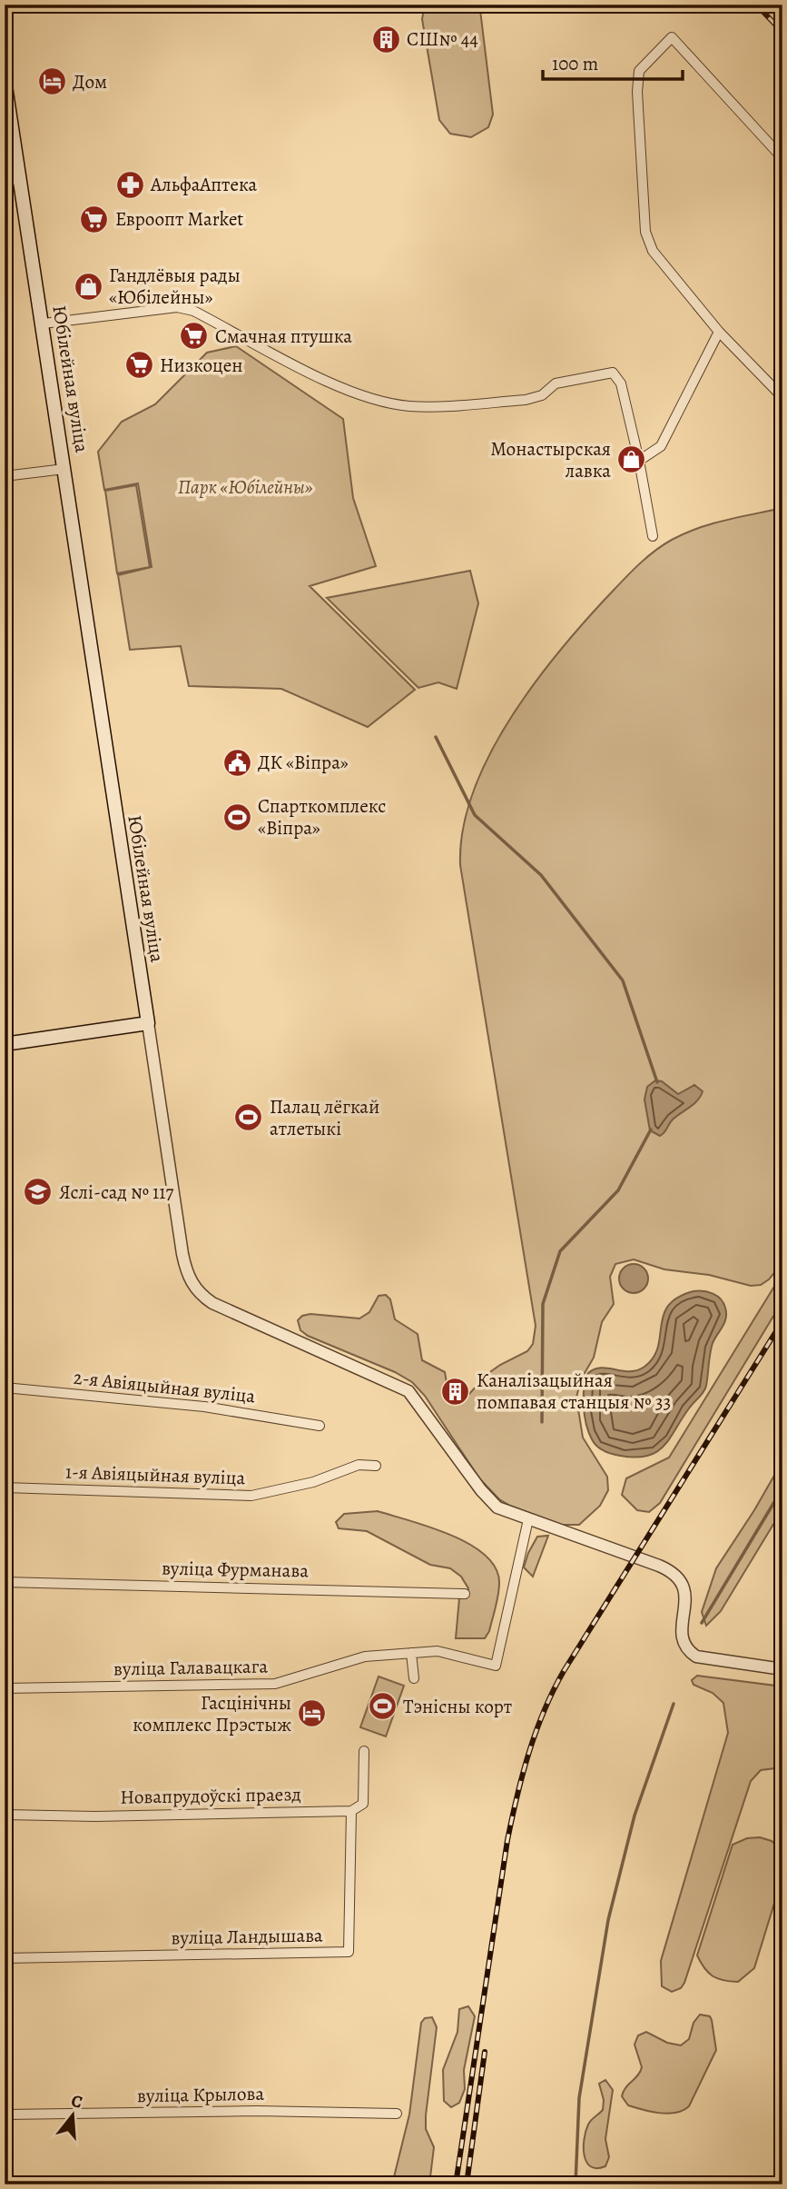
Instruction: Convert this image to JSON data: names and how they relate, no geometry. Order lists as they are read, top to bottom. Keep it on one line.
{"streets":{"main road":["Юбілейная вуліца"],"street":["2-я Авіяцыйная вуліца","1-я Авіяцыйная вуліца","вуліца Фурманава","вуліца Галавацкага","Новапрудоўскі праезд","вуліца Ландышава","вуліца Крылова"]},"crossings":[["Юбілейная вуліца","вуліца Галавацкага"],["Новапрудоўскі праезд","вуліца Ландышава"]],"parks":["Парк «Юбілейны»"],"places":{"building":["СШ№ 44","Каналізацыйная помпавая станцыя № 33"],"hotel":["Дом","Гасцінічны комплекс Прэстыж"],"pharmacy":["АльфаАптека"],"supermarket":["Евроопт Market","Смачная птушка","Низкоцен"],"shop":["Гандлёвыя рады «Юбілейны»","Монастырская лавка"],"public building":["ДК «Віпра»"],"sports":["Спарткомплекс «Віпра»","Палац лёгкай атлетыкі","Тэнісны корт"],"school or university":["Яслі-сад № 117"]},"scale_bar":"100 m","north":"top"}
